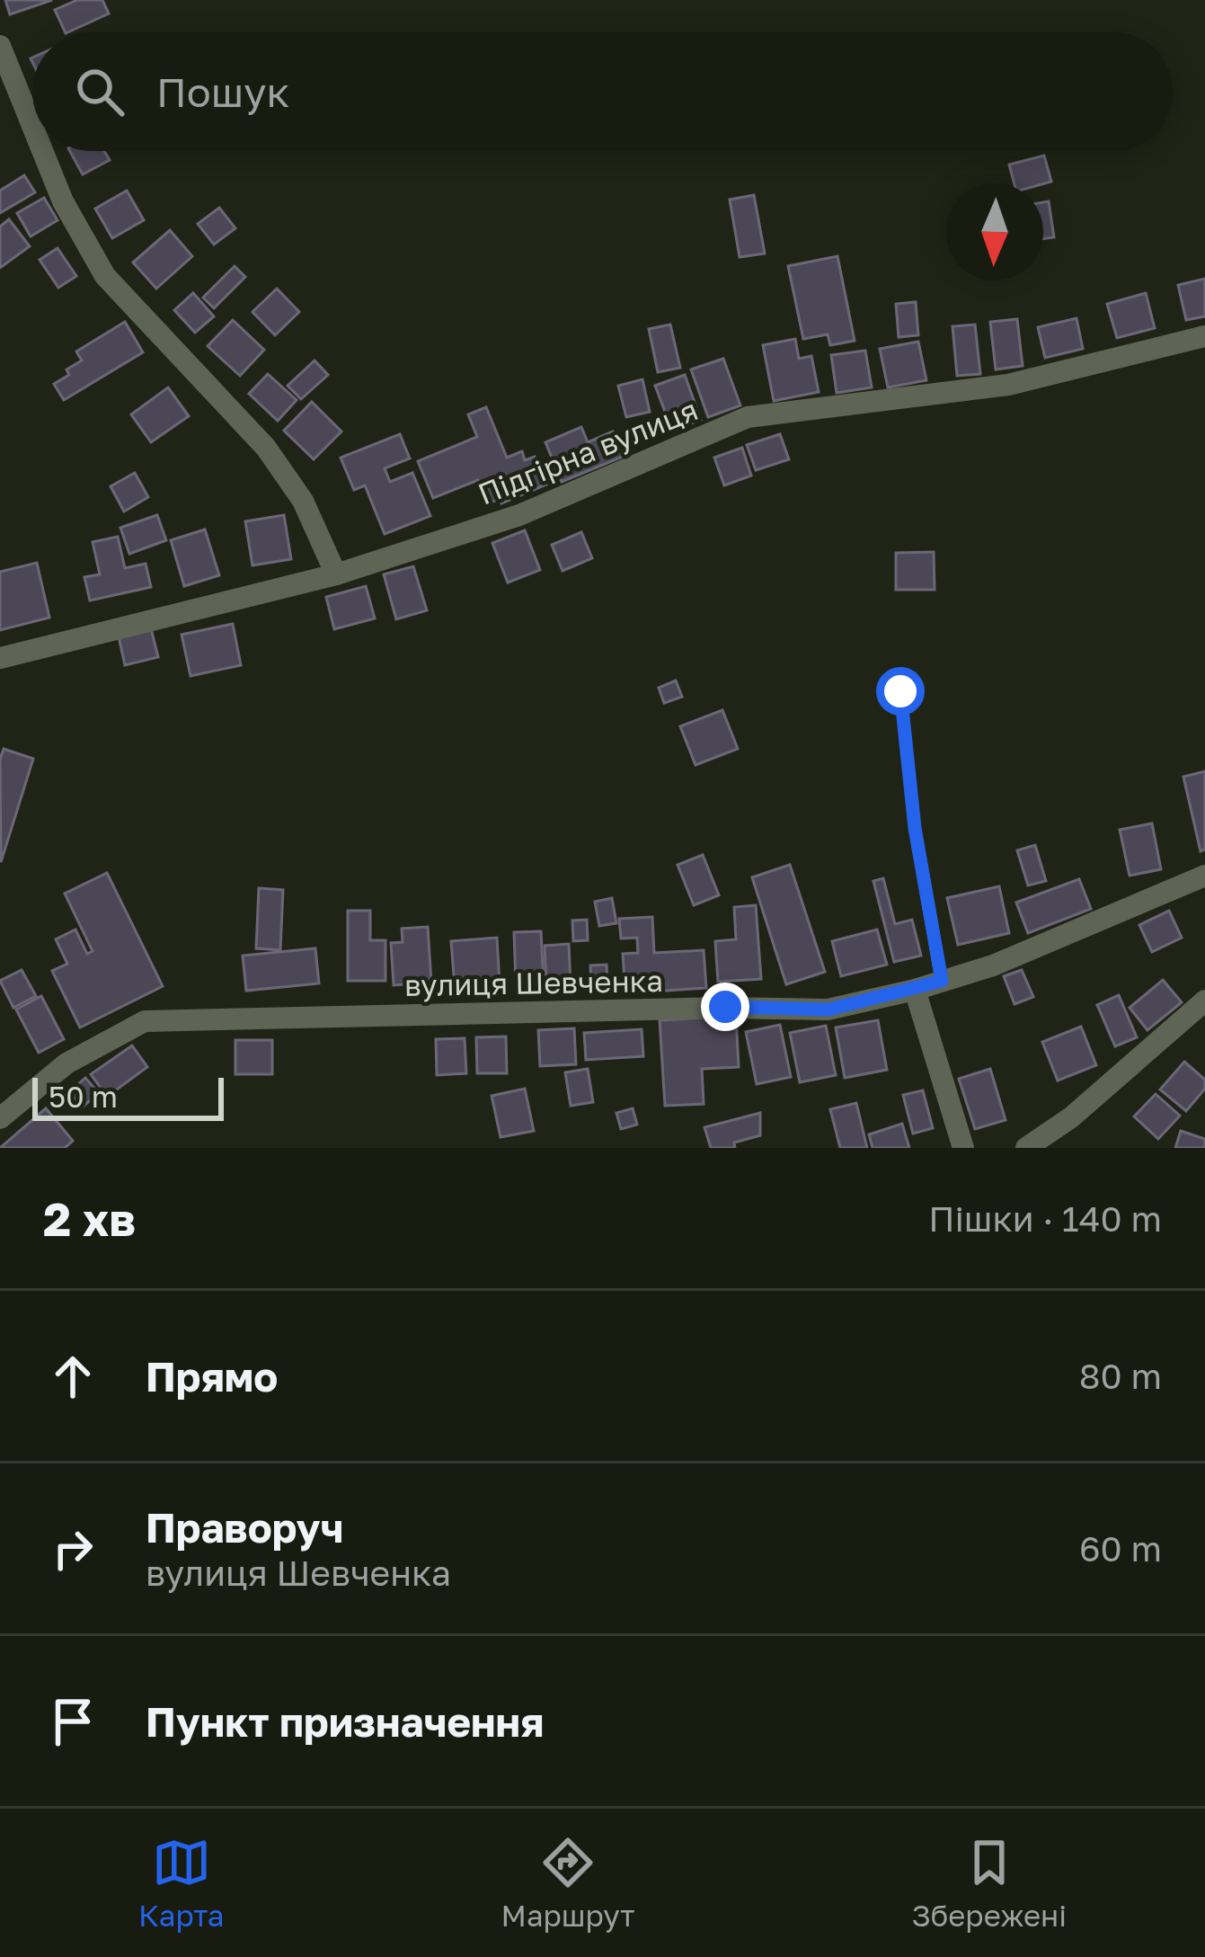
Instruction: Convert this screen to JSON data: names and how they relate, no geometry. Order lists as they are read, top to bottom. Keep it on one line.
{"streets":{"street":["Підгірна вулиця","вулиця Шевченка"]},"scale_bar":"50 m","north":"bottom","page":{"search":"Пошук","scale":"50 m","heading":["2 хв","Пішки · 140 m"],"list":[["Прямо","80 m"],["Праворуч","вулиця Шевченка","60 m"],"Пункт призначення"],"nav":["Карта","Маршрут","Збережені"]}}
